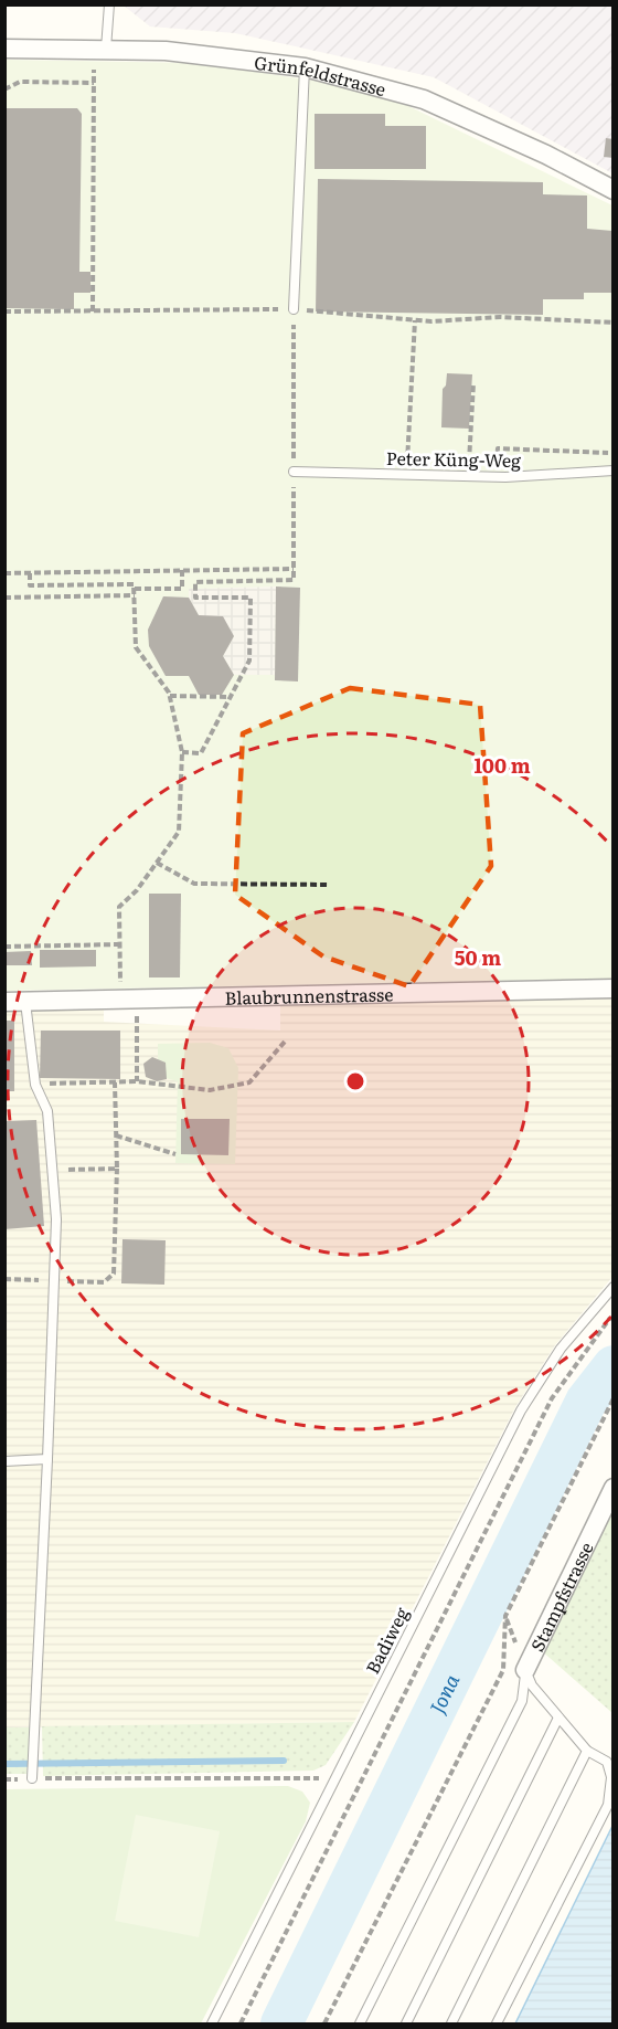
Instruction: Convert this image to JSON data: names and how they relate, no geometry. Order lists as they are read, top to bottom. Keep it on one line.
{"streets":{"street":["Grünfeldstrasse","Blaubrunnenstrasse","Stampfstrasse"],"lane":["Peter Küng-Weg","Badiweg"]},"water":["Jona"],"rings":["100 m","50 m"]}
